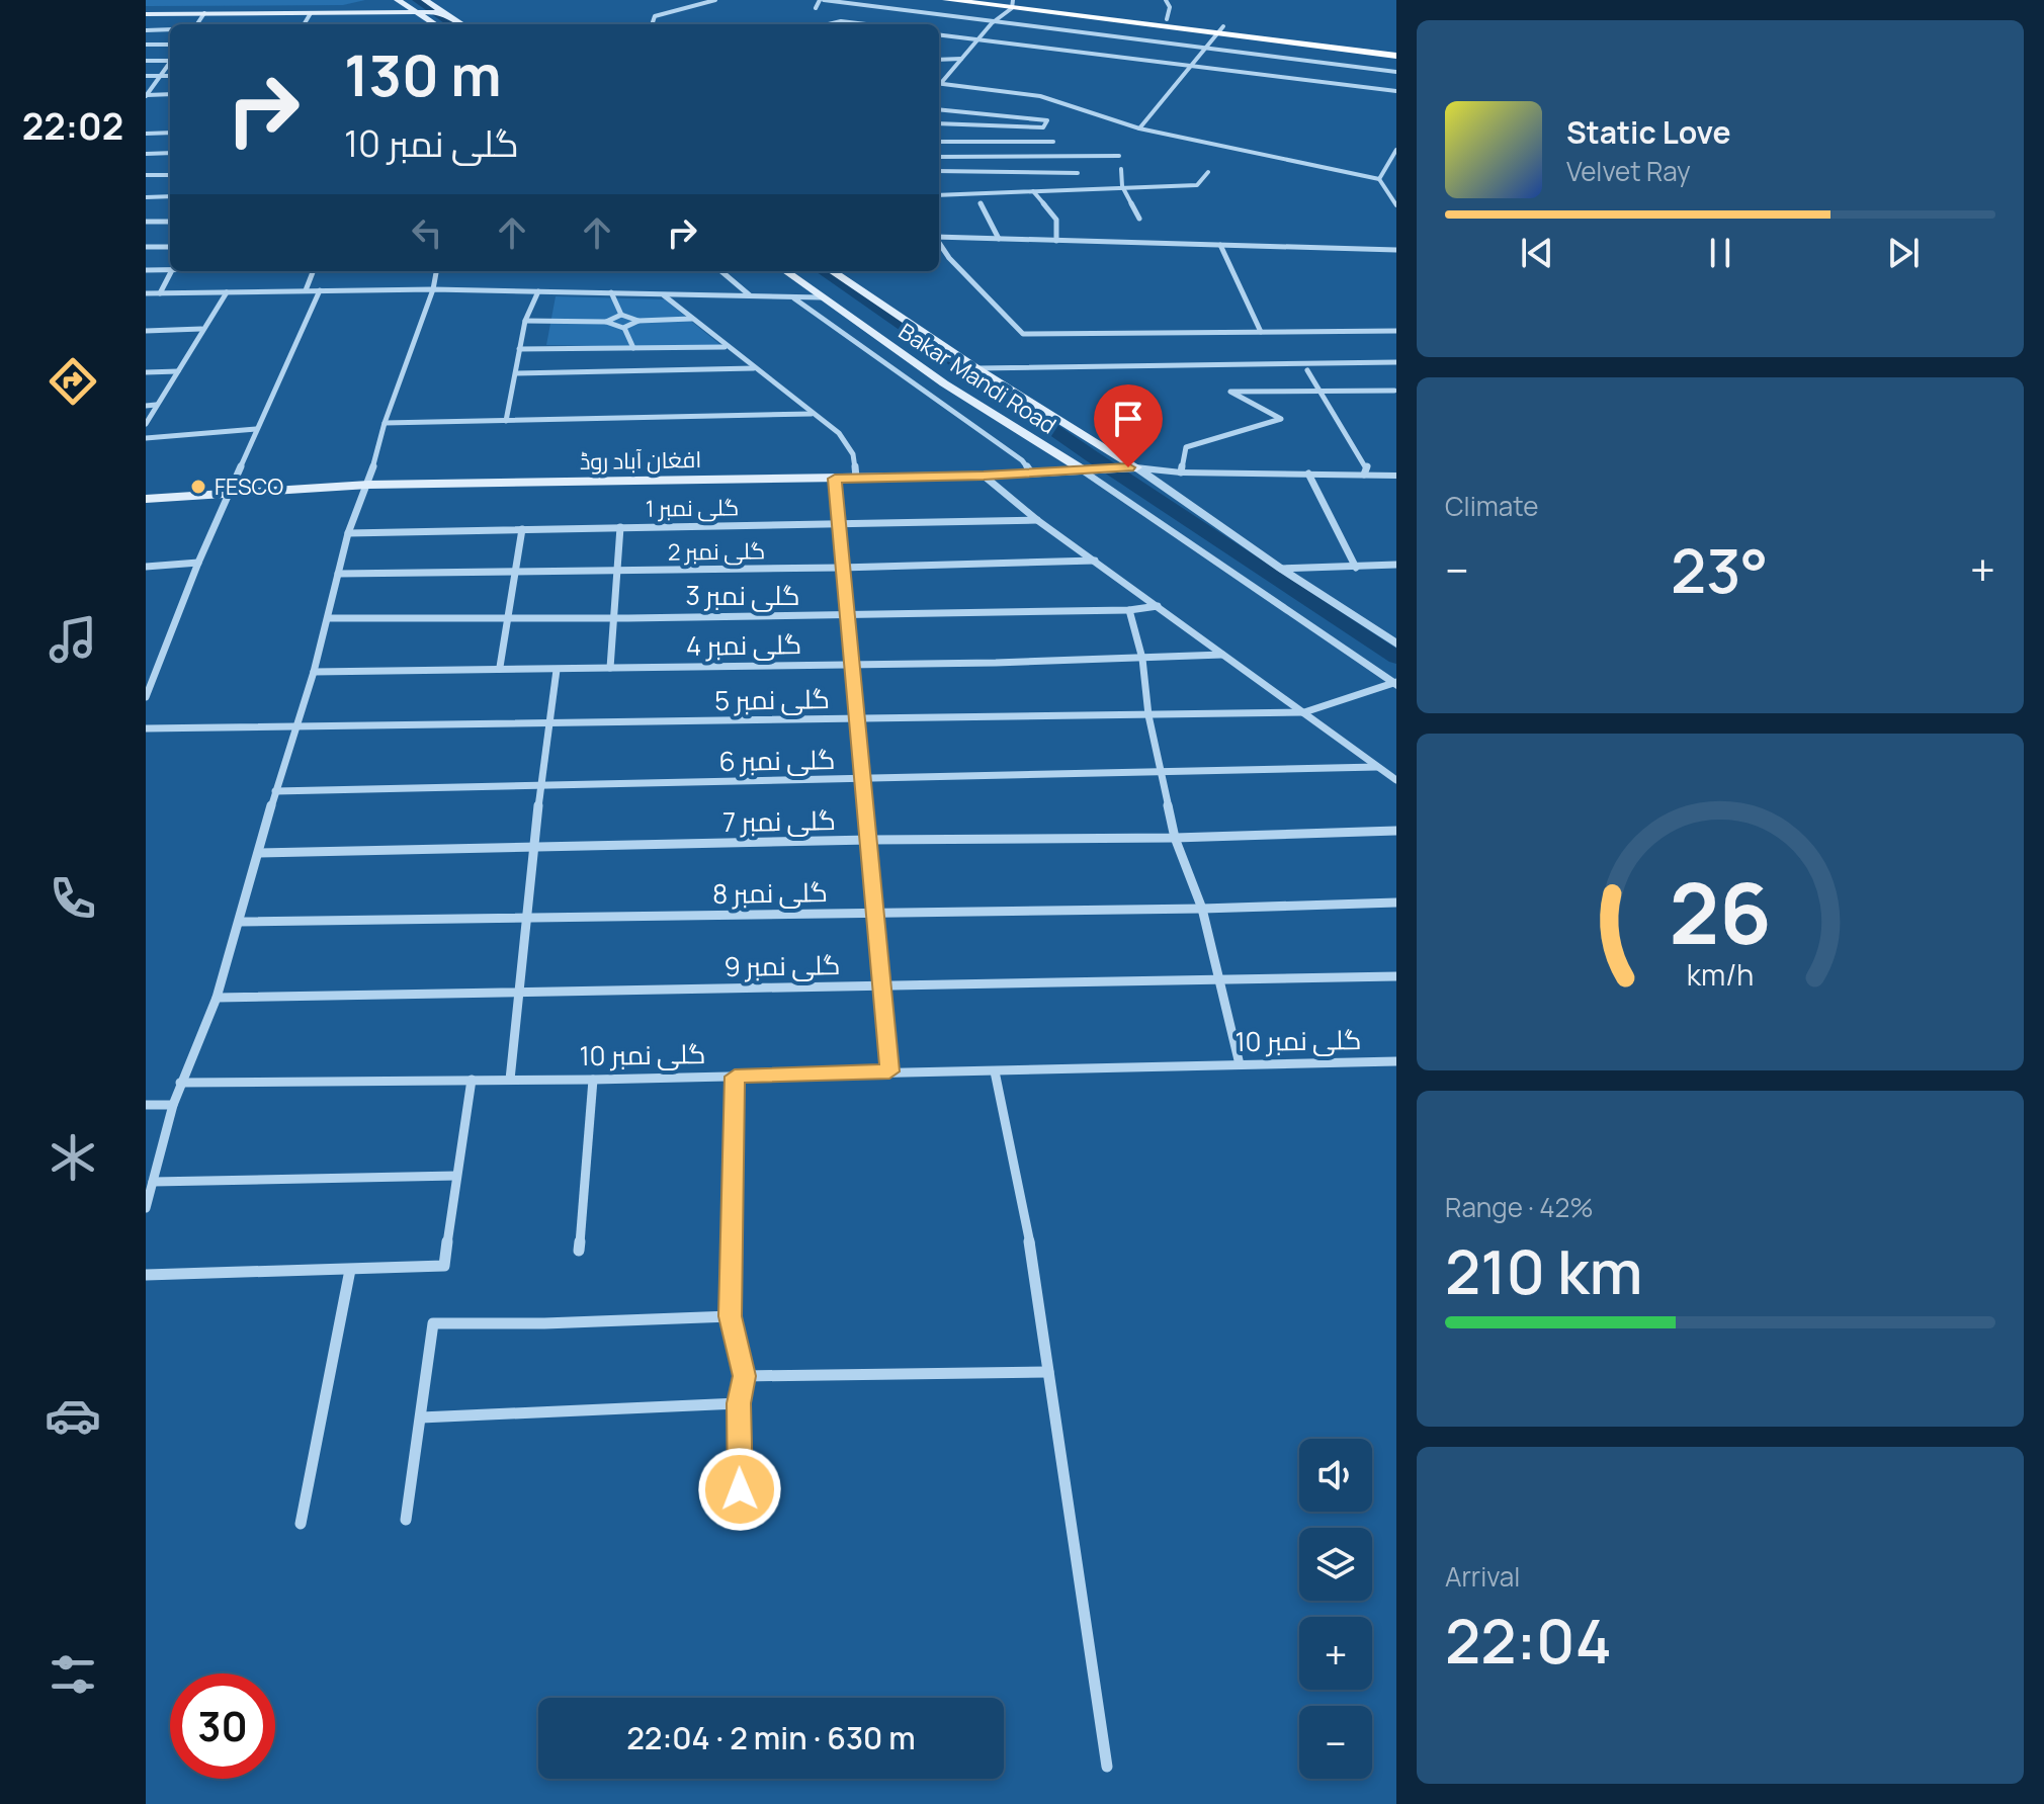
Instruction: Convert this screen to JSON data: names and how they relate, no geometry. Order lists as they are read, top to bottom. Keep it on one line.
{"streets":{"main road":["Bakar Mandi Road","افغان آباد روڈ"],"street":["گلی نمبر 1","گلی نمبر 2","گلی نمبر 3","گلی نمبر 4","گلی نمبر 5","گلی نمبر 6","گلی نمبر 7","گلی نمبر 8","گلی نمبر 9","گلی نمبر 10"]},"crossings":[["Bakar Mandi Road","افغان آباد روڈ"],["Bakar Mandi Road","گلی نمبر 5"]],"places":["FESCO"],"page":{"tabs":"22:02","turn":["130 m","گلی نمبر 10"],"song":["Static Love","Velvet Ray"],"tile":["Climate",["Range · 42%","210 km"],["Arrival","22:04"]],"heat":["−","23°","+"],"map_buttons":["+","−"],"limit":"30","trip":"22:04 · 2 min · 630 m","gauge":["26","km/h"]}}
